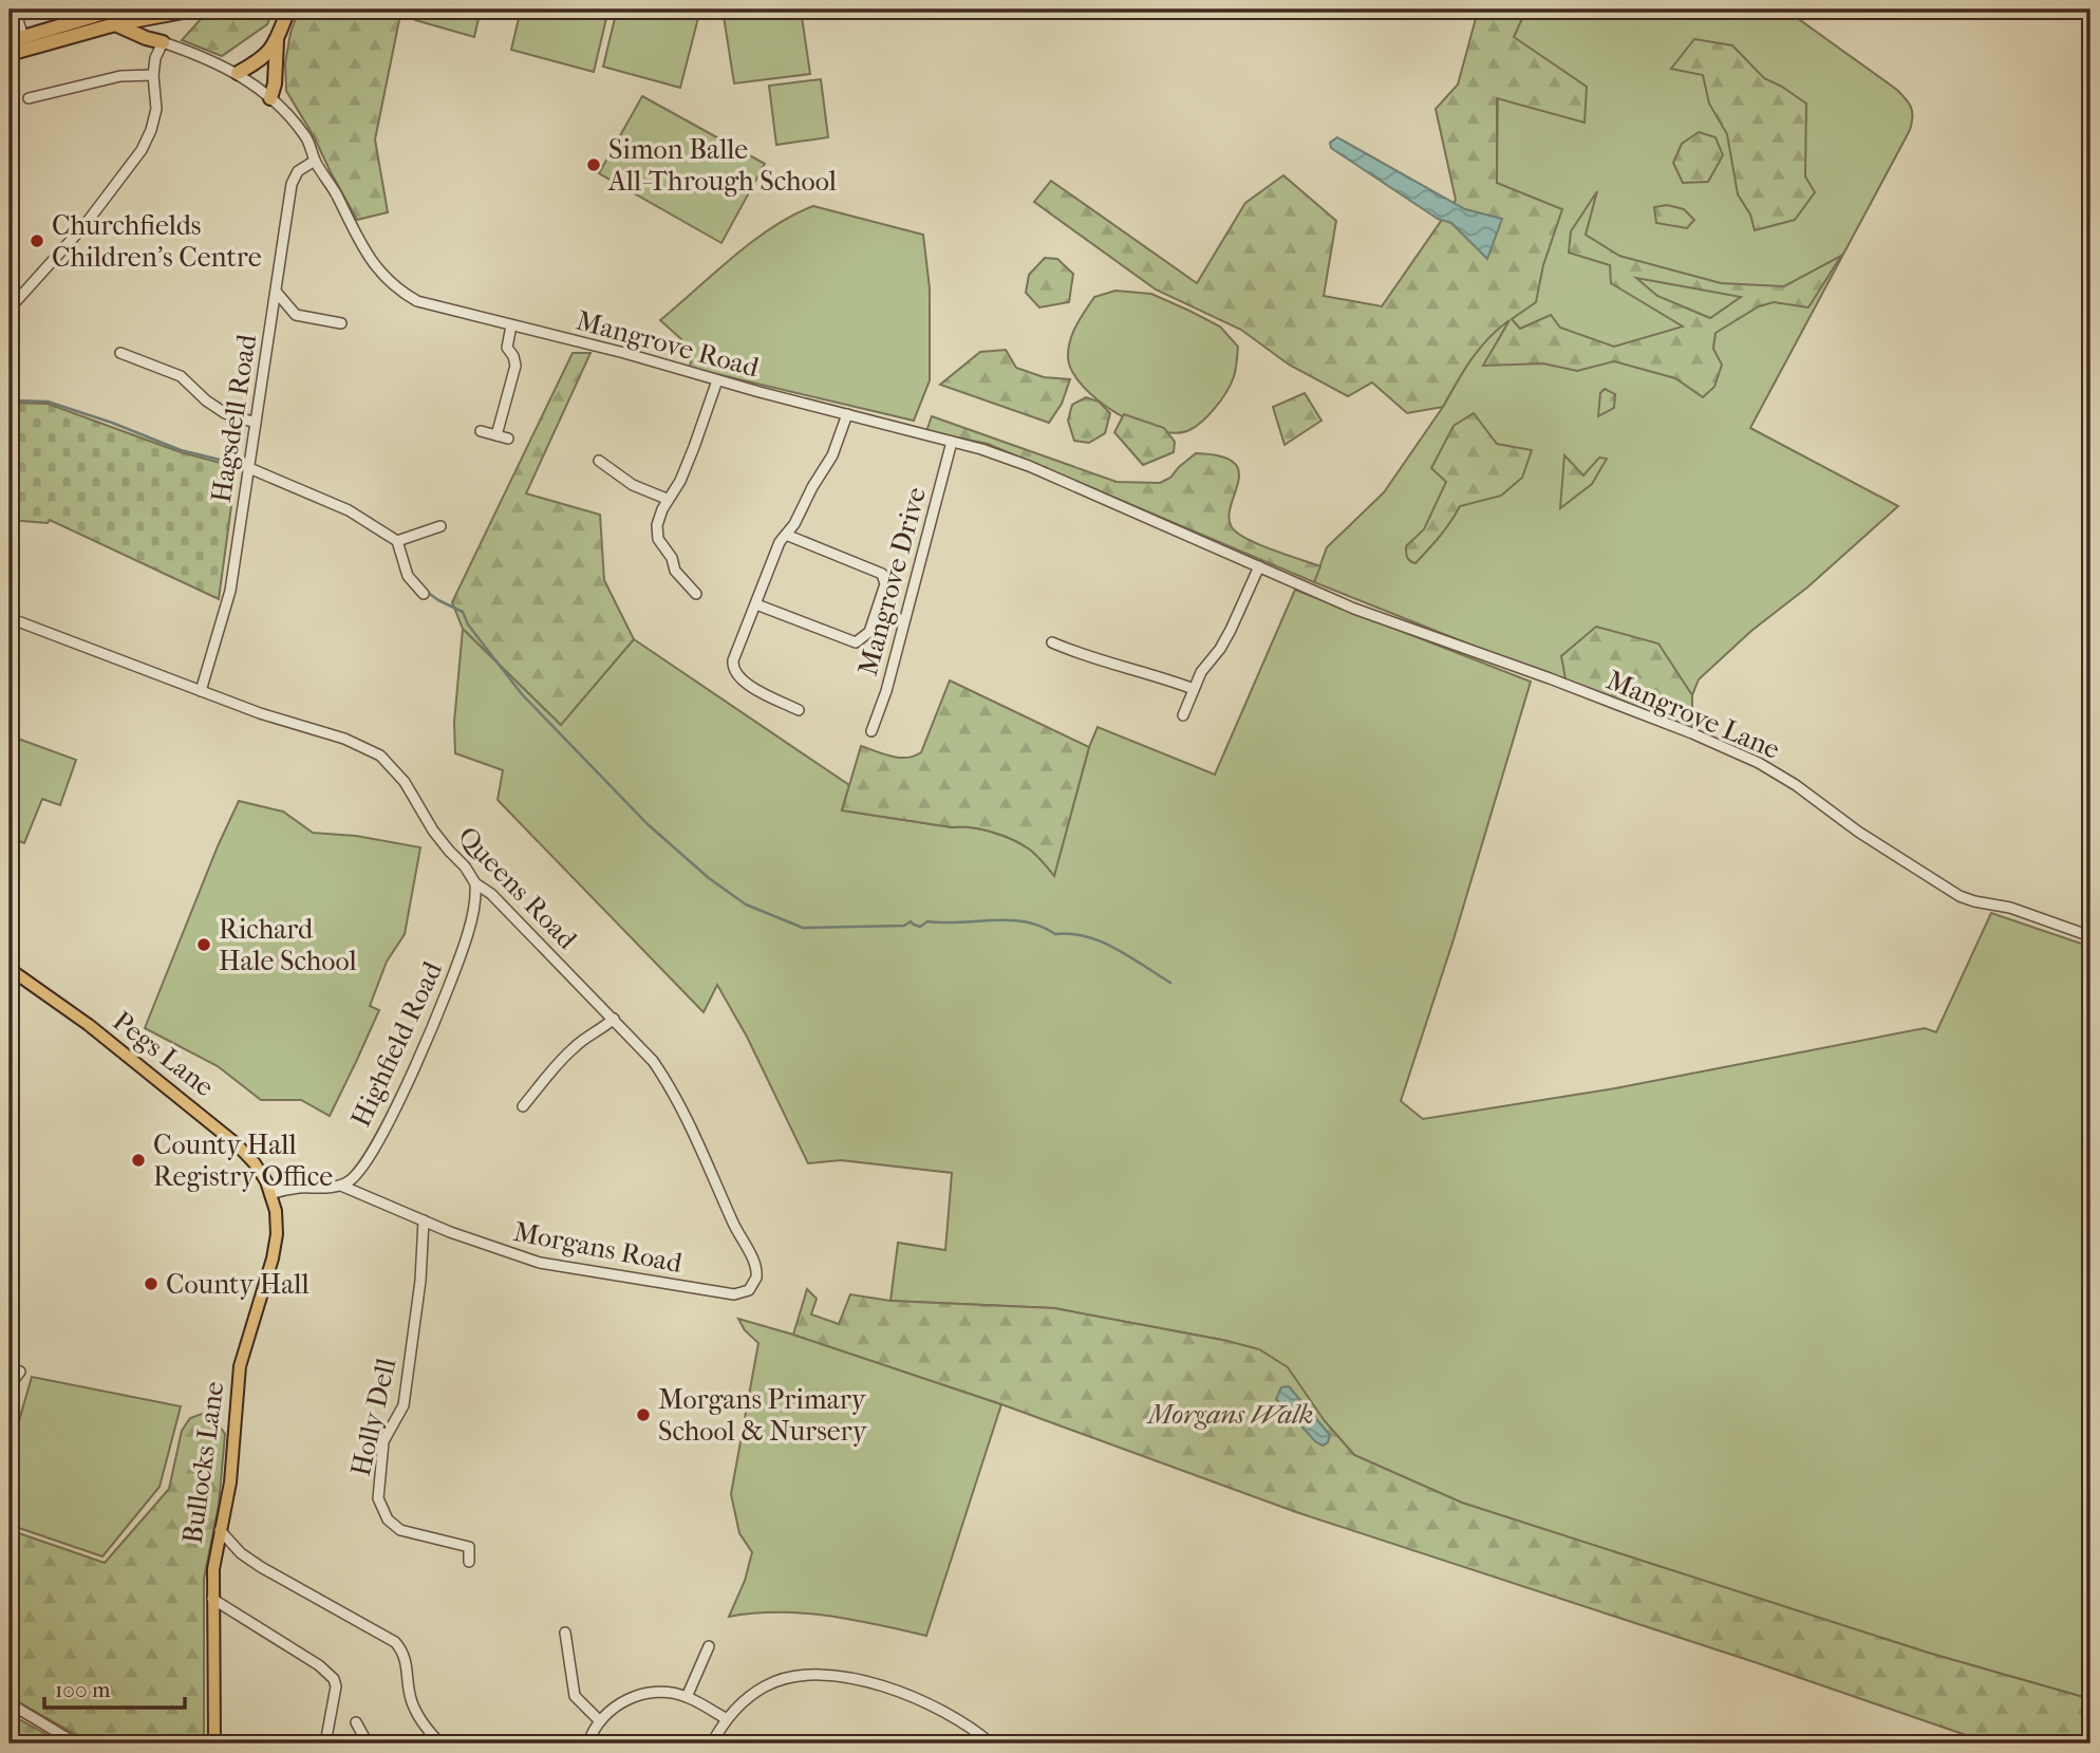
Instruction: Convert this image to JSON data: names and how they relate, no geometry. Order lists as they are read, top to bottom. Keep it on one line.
{"streets":{"main road":["Pegs Lane","Bullocks Lane"],"street":["Mangrove Road","Hagsdell Road","Mangrove Drive","Mangrove Lane","Queens Road","Highfield Road","Morgans Road","Holly Dell"]},"crossings":[["Mangrove Road","Hagsdell Road"],["Mangrove Road","Mangrove Drive"],["Mangrove Road","Mangrove Lane"],["Hagsdell Road","Queens Road"],["Queens Road","Highfield Road"],["Queens Road","Morgans Road"],["Highfield Road","Morgans Road"],["Pegs Lane","Bullocks Lane"],["Morgans Road","Holly Dell"]],"parks":["Morgans Walk"],"places":["Simon Balle All-Through School","Churchfields Children’s Centre","Richard Hale School","County Hall Registry Office","County Hall","Morgans Primary School & Nursery"],"scale_bar":"100 m"}
